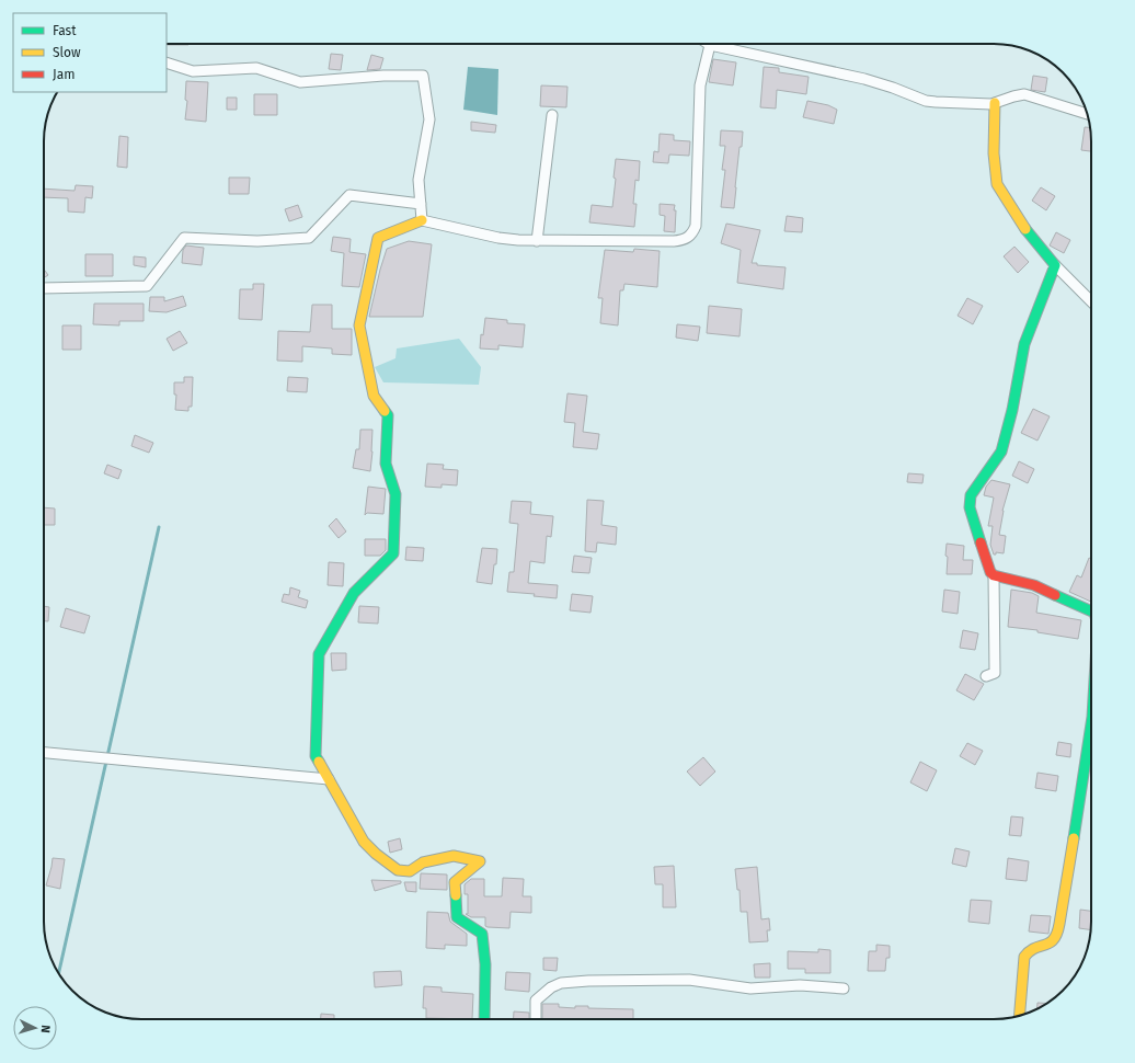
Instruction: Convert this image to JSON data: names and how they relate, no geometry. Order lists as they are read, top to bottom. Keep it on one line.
{"legend":["Fast","Slow","Jam"],"north":"right"}
